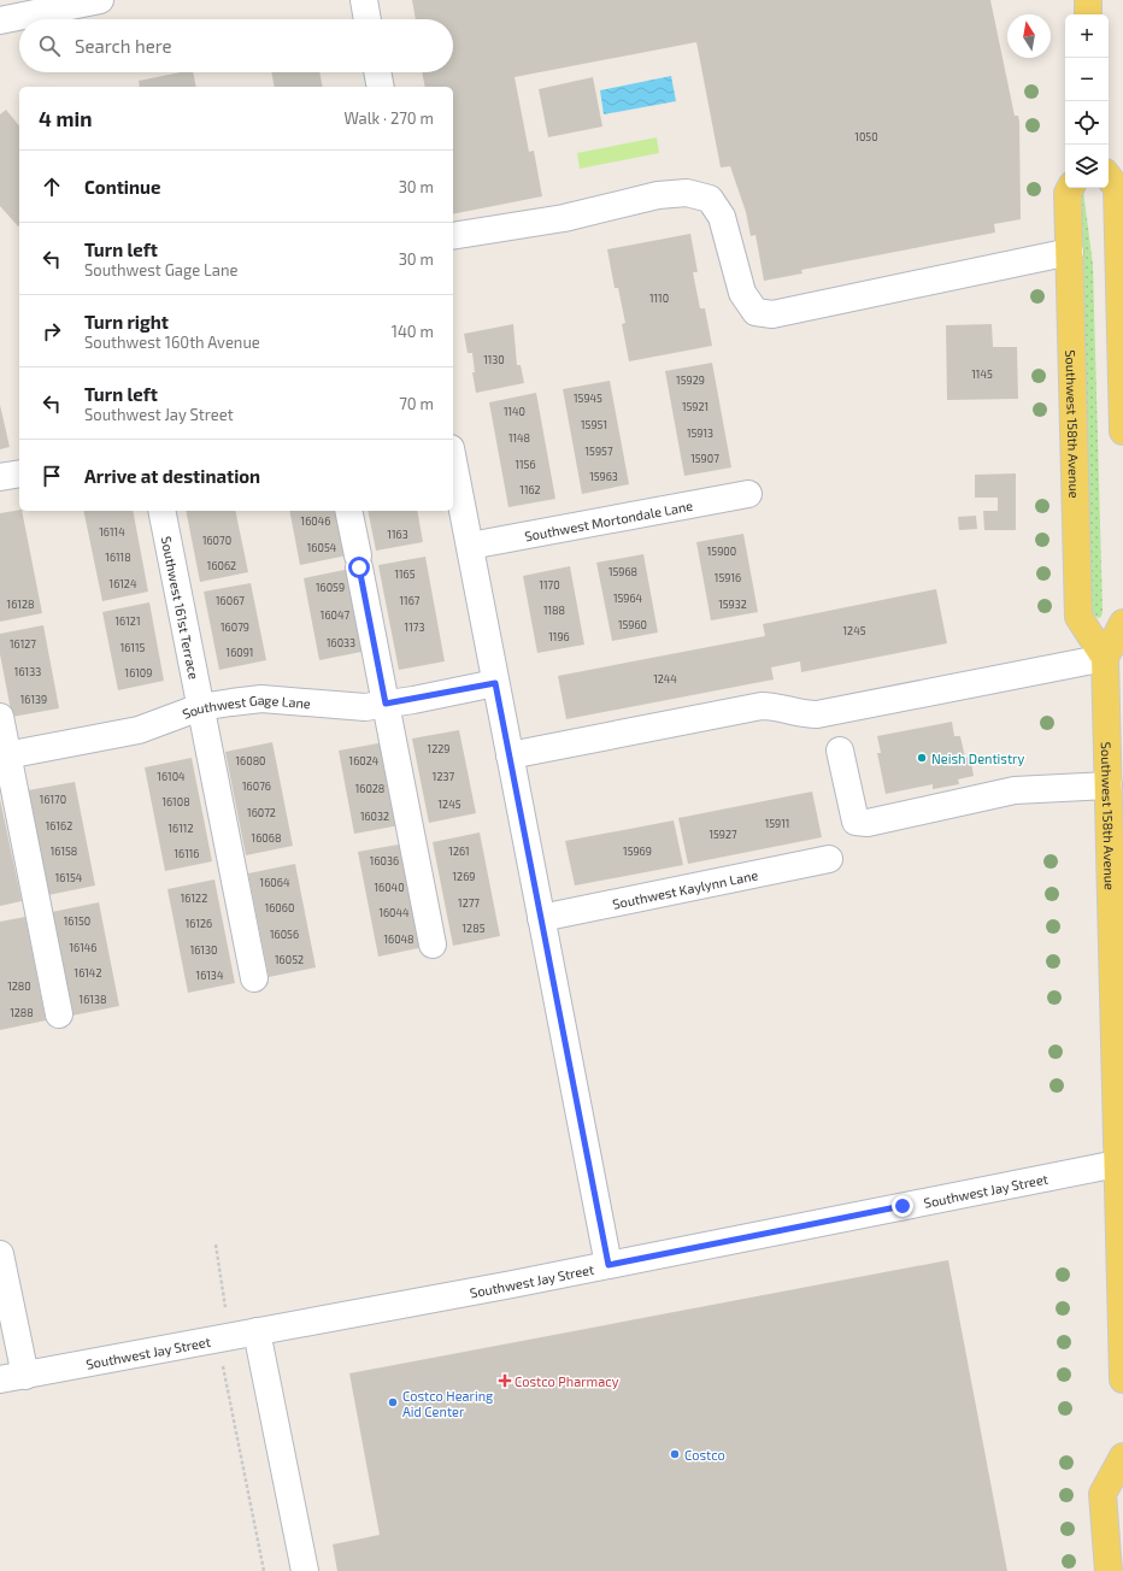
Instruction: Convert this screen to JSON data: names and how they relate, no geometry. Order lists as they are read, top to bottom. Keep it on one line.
{"streets":{"main road":["Southwest 158th Avenue"],"street":["Southwest Mortondale Lane","Southwest 161st Terrace","Southwest Gage Lane","Southwest Kaylynn Lane","Southwest Jay Street"]},"crossings":[["Southwest 158th Avenue","Southwest Jay Street"],["Southwest 161st Terrace","Southwest Gage Lane"]],"places":{"other":["Neish Dentistry","Costco Hearing Aid Center","Costco"],"health":["Costco Pharmacy"]},"house_numbers":["1050","1110","1130","1145","15929","15945","15921","1140","15951","15913","1148","15957","15907","1156","15963","1162","16046","16114","1163","16070","16054","15900","16118","16062","15968","1165","15916","16124","1170","16059","15964","16067","1167","16128","15932","1188","16047","16121","15960","16079","1173","1245","1196","16033","16127","16115","16091","16133","16109","1244","16139","1229","16080","16024","16104","1237","16076","16028","16170","16108","1245","16072","16032","15911","16162","16112","15927","16068","16158","1261","15969","16116","16036","1269","16154","16064","16040","16122","1277","16060","16044","16150","16126","1285","16056","16048","16146","16130","16052","16142","16134","1280","16138","1288"],"north":"top","page":{"map_buttons":["+","−"],"search":"Search here","heading":["4 min","Walk · 270 m"],"list":[["Continue","30 m"],["Turn left","Southwest Gage Lane","30 m"],["Turn right","Southwest 160th Avenue","140 m"],["Turn left","Southwest Jay Street","70 m"],"Arrive at destination"]}}
